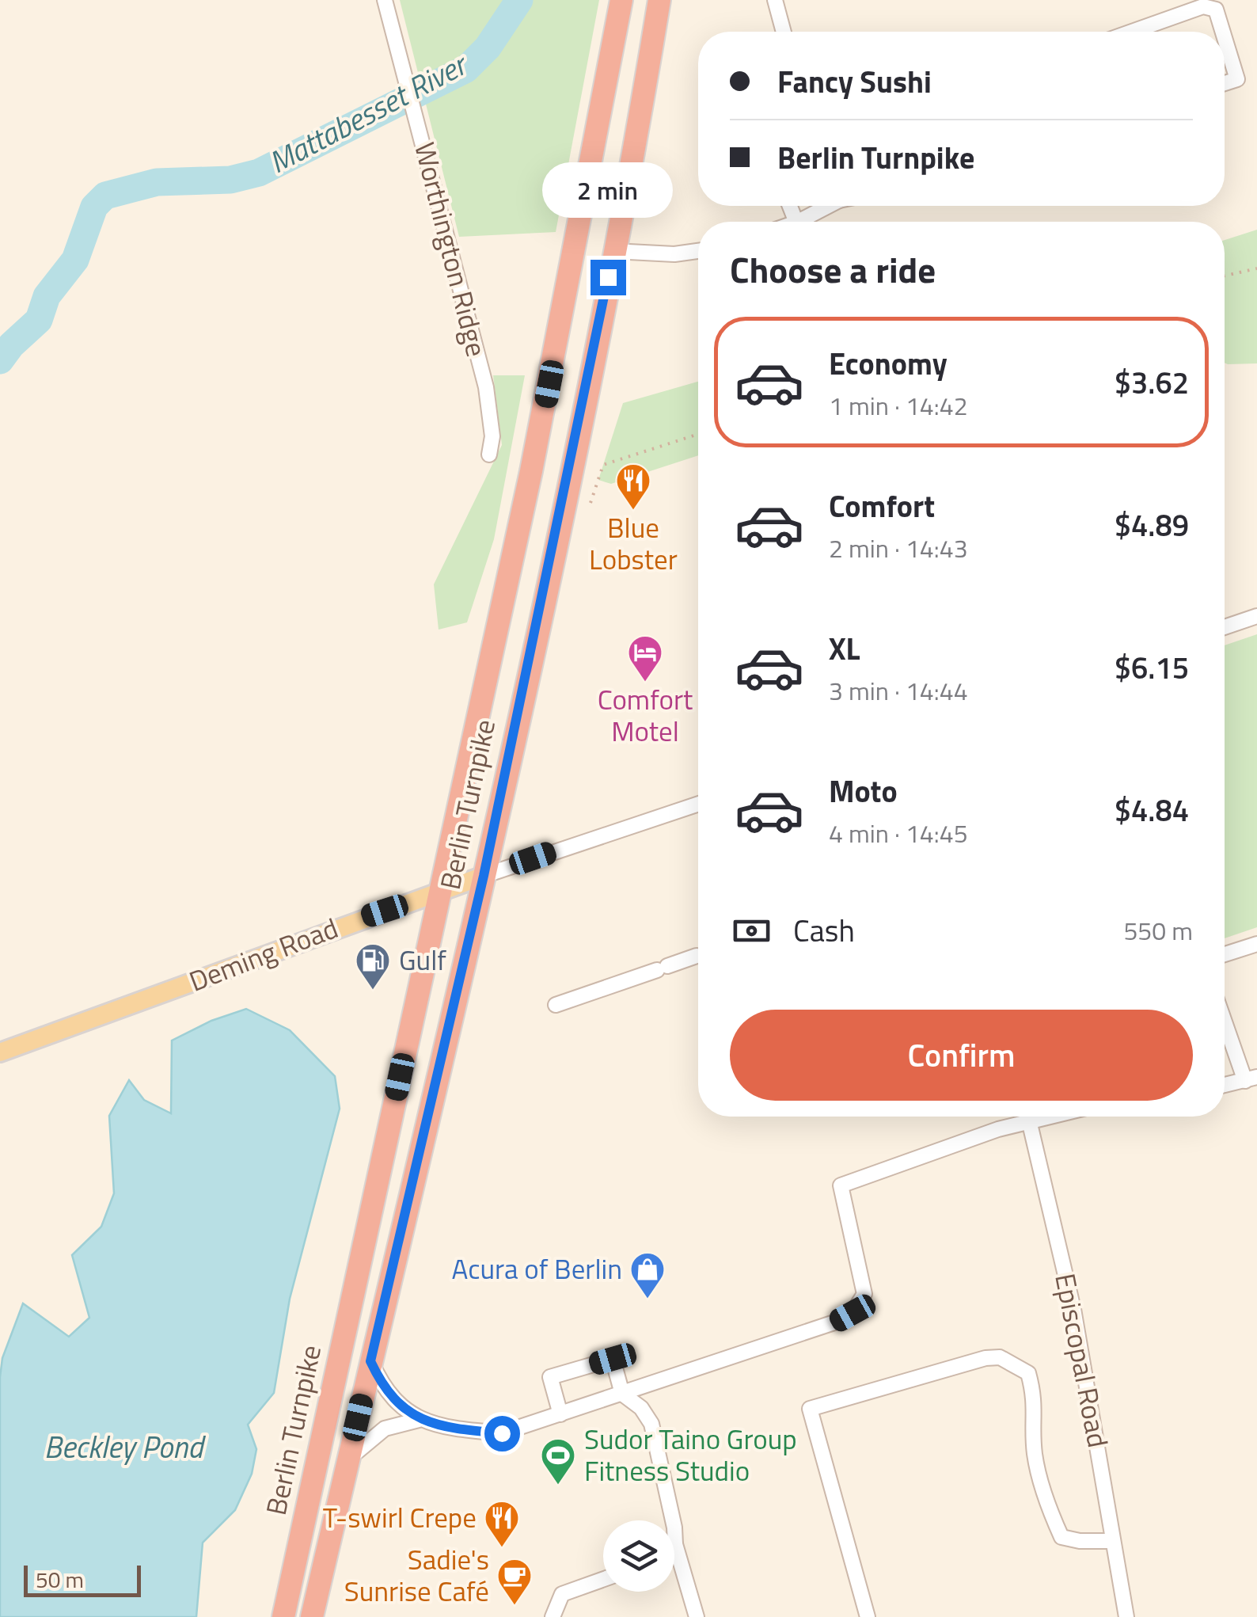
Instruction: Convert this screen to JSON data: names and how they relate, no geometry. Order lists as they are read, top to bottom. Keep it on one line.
{"streets":{"highway":["Berlin Turnpike"],"main road":["Deming Road"],"street":["Worthington Ridge","Episcopal Road"]},"crossings":[["Berlin Turnpike","Deming Road"]],"water":["Mattabesset River","Beckley Pond"],"places":{"restaurant":["Blue Lobster","T-swirl Crepe"],"hotel":["Comfort Motel"],"fuel station":["Gulf"],"shop":["Acura of Berlin"],"sports":["Sudor Taino Group Fitness Studio"],"cafe":["Sadie's Sunrise Café"]},"scale_bar":"50 m","page":{"banner":["Fancy Sushi","Berlin Turnpike"],"bubble":"2 min","heading":"Choose a ride","list":[{"name":"Economy","note":"1 min · 14:42","value":"$3.62"},{"name":"Comfort","note":"2 min · 14:43","value":"$4.89"},{"name":"XL","note":"3 min · 14:44","value":"$6.15"},{"name":"Moto","note":"4 min · 14:45","value":"$4.84"}],"pay":["Cash","550 m"],"buttons":"Confirm","scale":"50 m"}}
